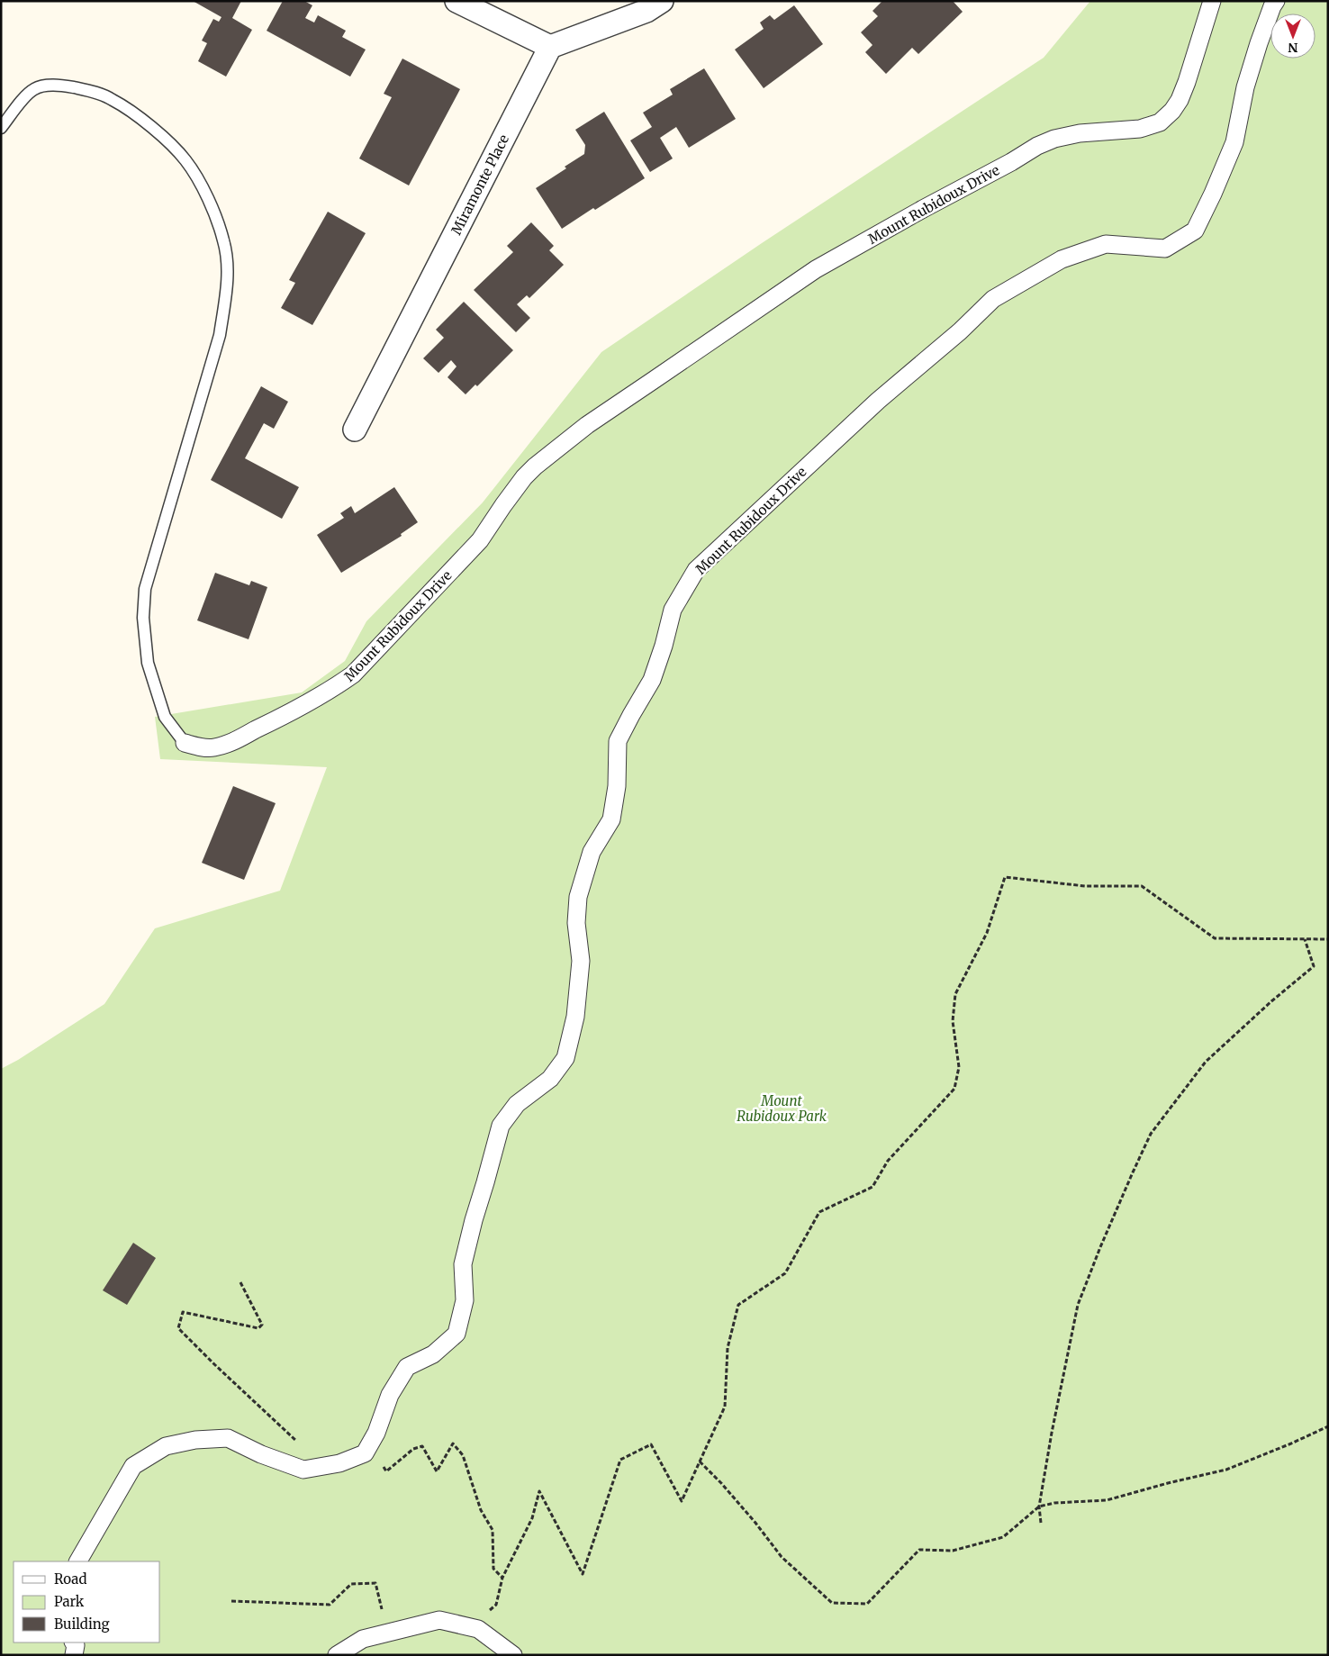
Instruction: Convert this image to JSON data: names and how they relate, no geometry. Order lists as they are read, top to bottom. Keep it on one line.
{"streets":{"street":["Miramonte Place","Mount Rubidoux Drive"]},"parks":["Mount Rubidoux Park"],"legend":["Road","Park","Building"],"north":"bottom"}
